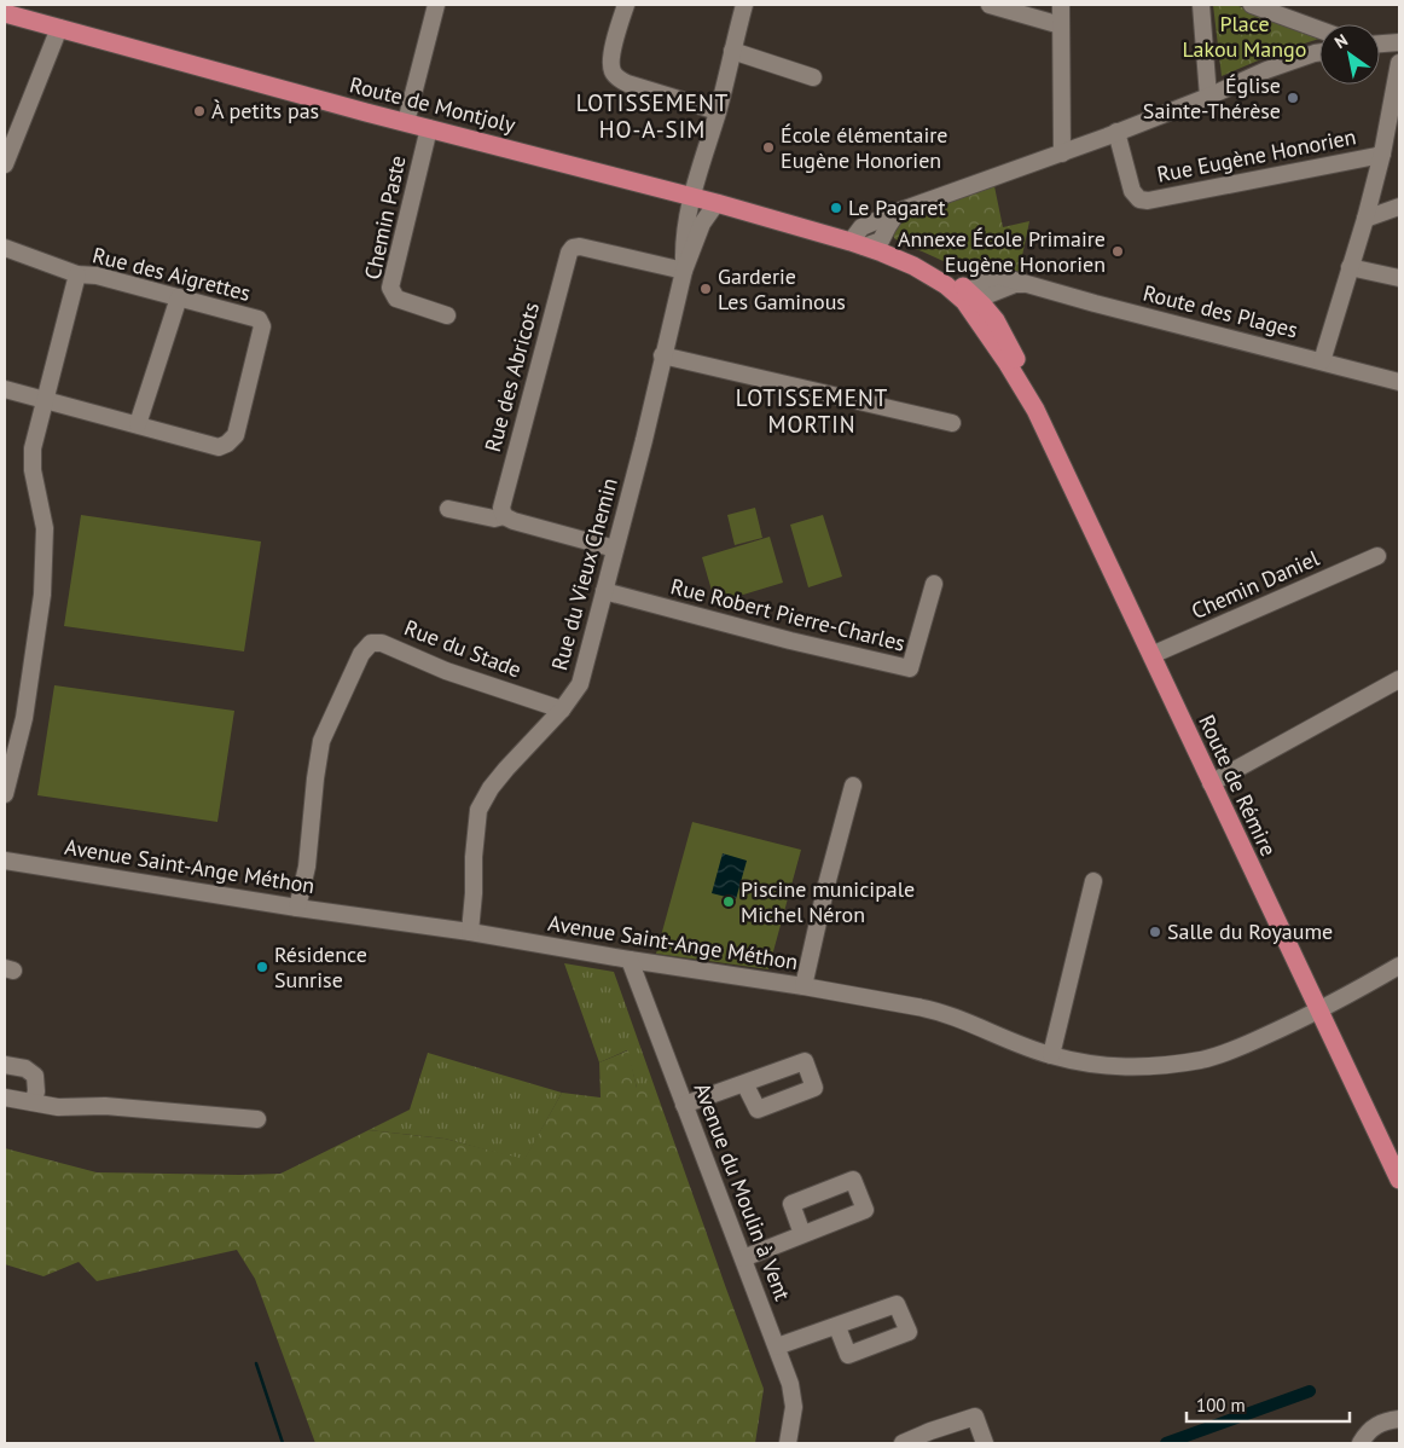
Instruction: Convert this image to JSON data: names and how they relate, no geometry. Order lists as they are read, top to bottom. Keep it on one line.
{"streets":{"main road":["Route de Montjoly","Route de Rémire"],"street":["Rue Eugène Honorien","Chemin Paste","Rue des Aigrettes","Route des Plages","Rue des Abricots","Rue du Vieux Chemin","Chemin Daniel","Rue Robert Pierre-Charles","Rue du Stade","Avenue Saint-Ange Méthon","Avenue du Moulin à Vent"]},"crossings":[["Route de Montjoly","Chemin Paste"],["Route de Montjoly","Rue du Vieux Chemin"],["Route de Montjoly","Route de Rémire"],["Route des Plages","Route de Rémire"],["Rue des Abricots","Rue du Vieux Chemin"],["Rue du Vieux Chemin","Rue Robert Pierre-Charles"],["Rue du Vieux Chemin","Rue du Stade"],["Rue du Vieux Chemin","Avenue Saint-Ange Méthon"],["Chemin Daniel","Route de Rémire"],["Rue du Stade","Avenue Saint-Ange Méthon"],["Route de Rémire","Avenue Saint-Ange Méthon"],["Avenue Saint-Ange Méthon","Avenue du Moulin à Vent"]],"districts":["LOTISSEMENT HO-A-SIM","LOTISSEMENT MORTIN"],"parks":["Place Lakou Mango"],"places":["Église Sainte-Thérèse","À petits pas","École élémentaire Eugène Honorien","Le Pagaret","Annexe École Primaire Eugène Honorien","Garderie Les Gaminous","Piscine municipale Michel Néron","Salle du Royaume","Résidence Sunrise"],"scale_bar":"100 m","north":"top left"}
